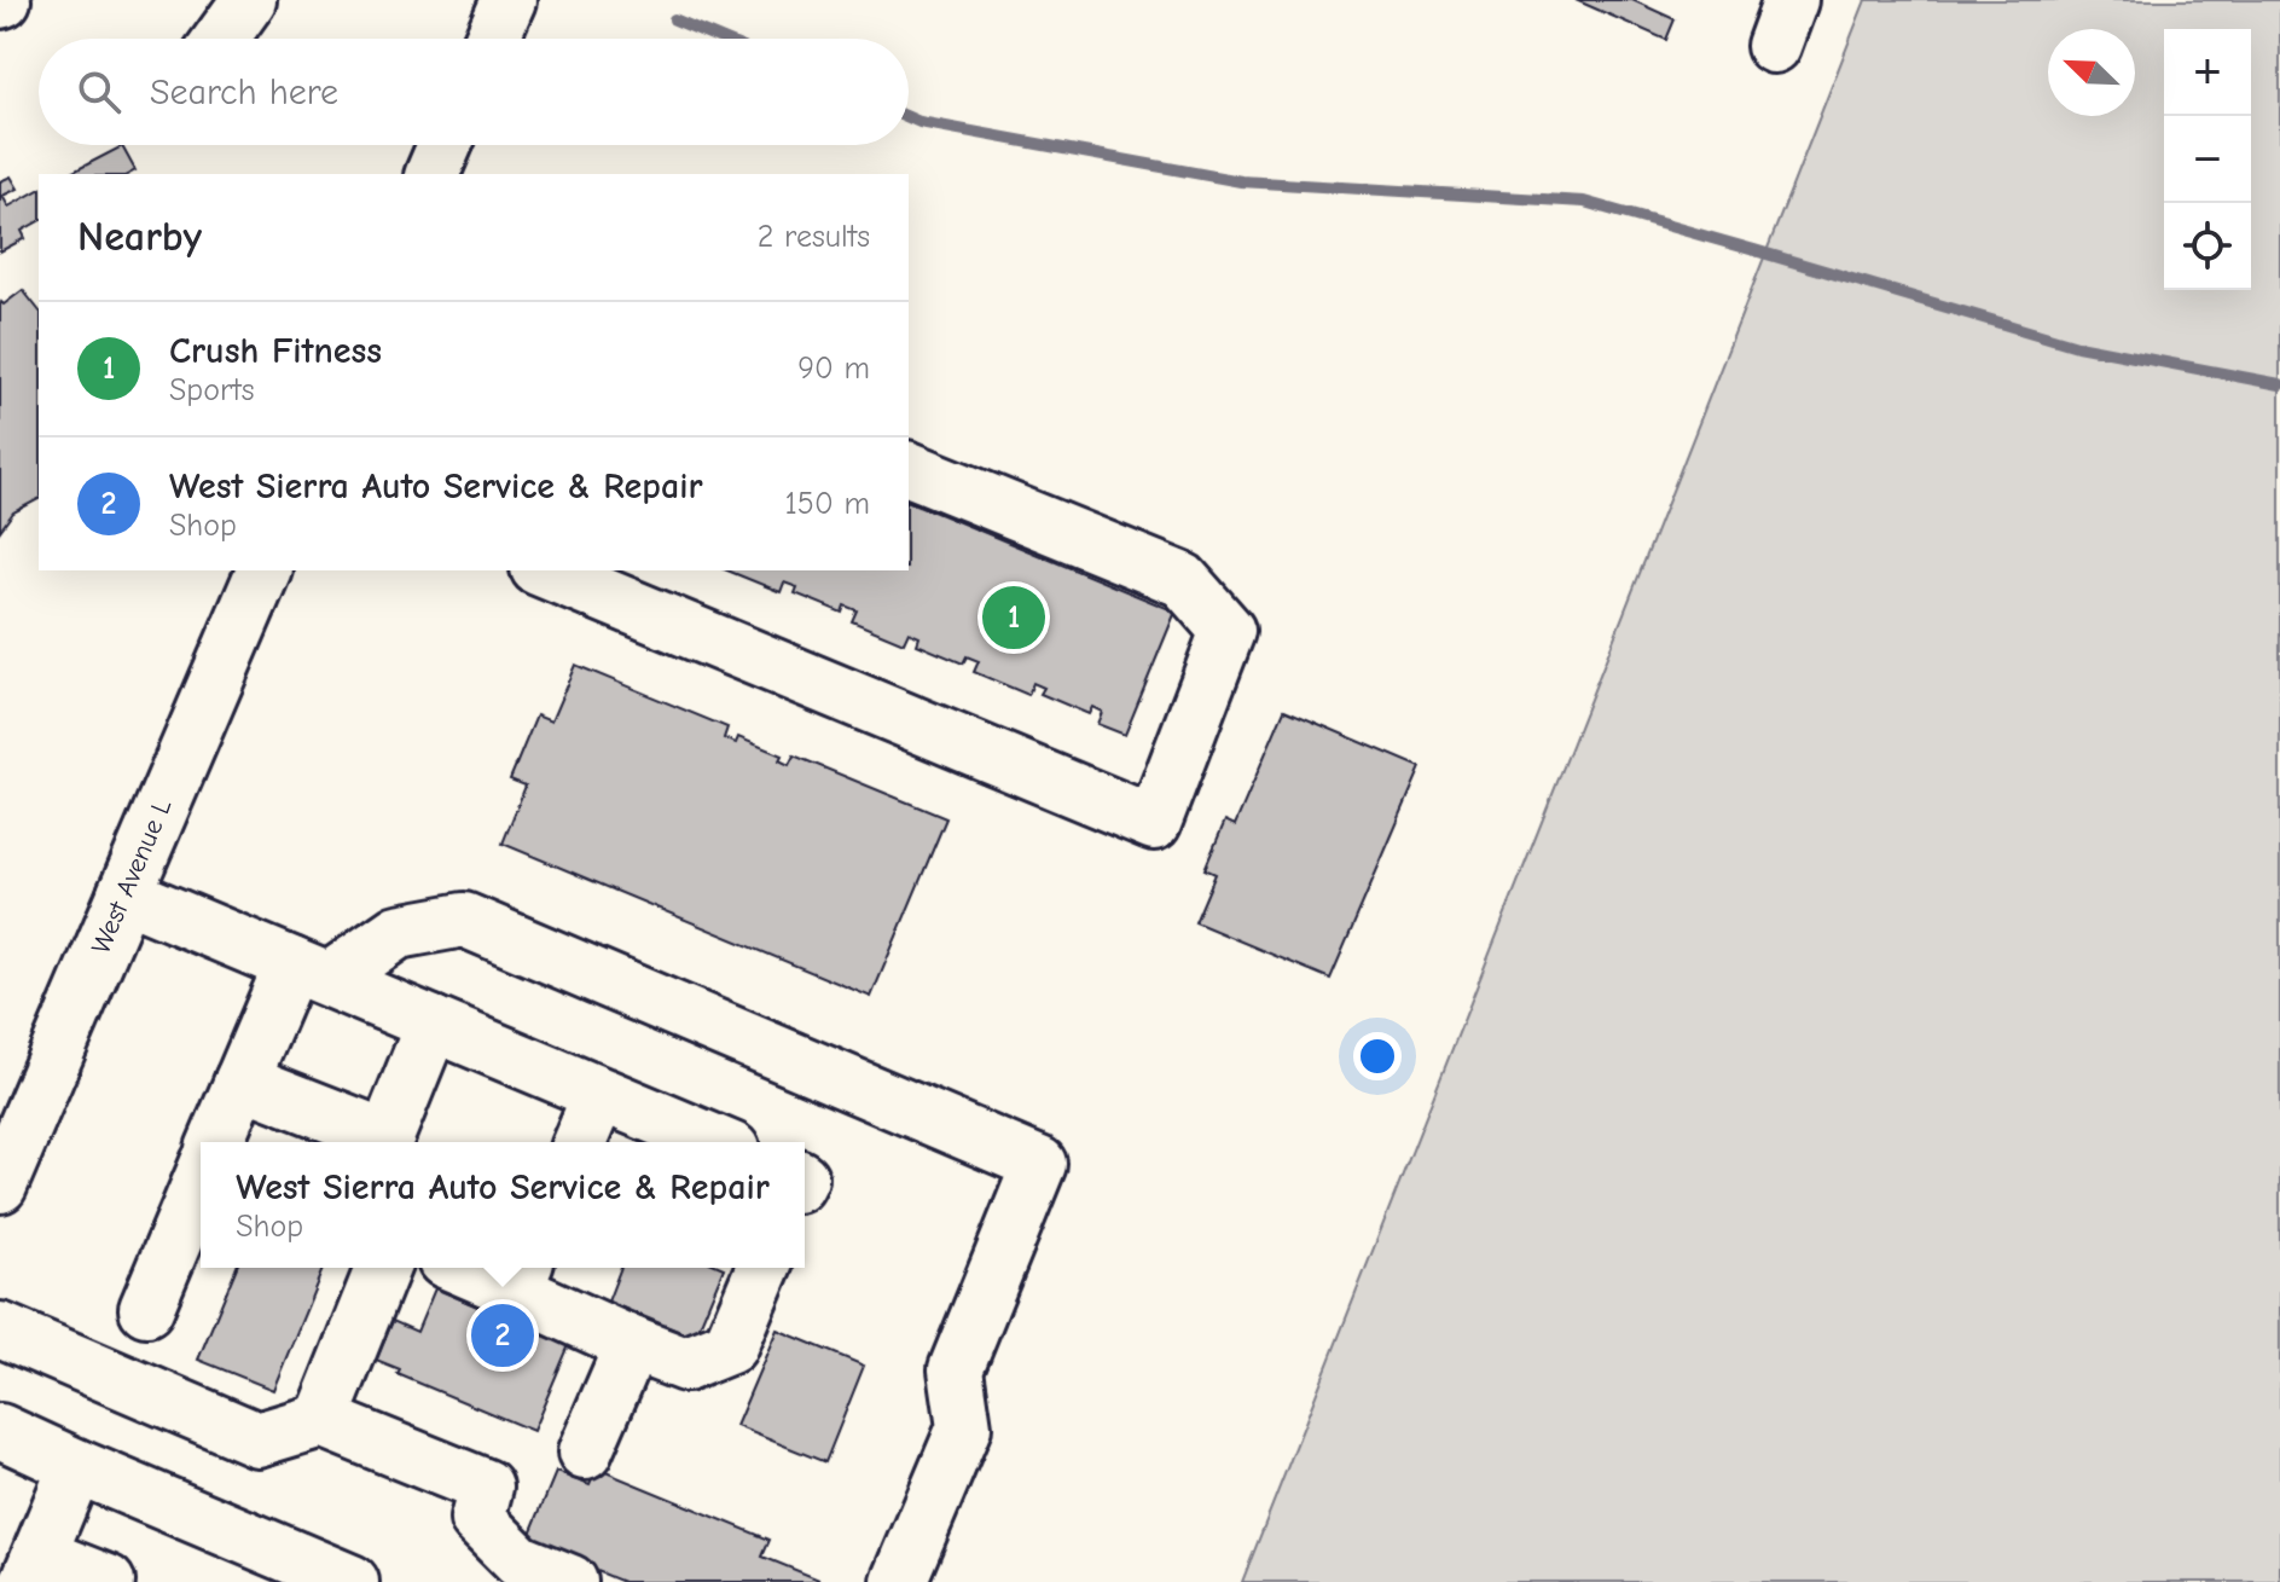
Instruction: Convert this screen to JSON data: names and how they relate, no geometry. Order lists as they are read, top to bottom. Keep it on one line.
{"streets":{"main road":["West Avenue L"]},"north":"top left","page":{"map_buttons":["+","−"],"search":"Search here","heading":["Nearby","2 results"],"list":[{"mark":"1","name":"Crush Fitness","note":"Sports","value":"90 m"},{"mark":"2","name":"West Sierra Auto Service & Repair","note":"Shop","value":"150 m"}],"pins":["1","2"],"popup":["West Sierra Auto Service & Repair","Shop"]}}
